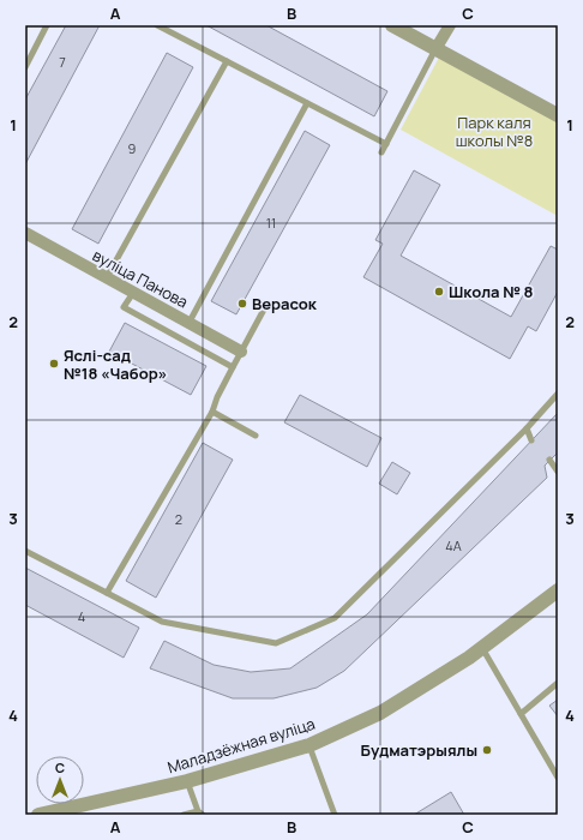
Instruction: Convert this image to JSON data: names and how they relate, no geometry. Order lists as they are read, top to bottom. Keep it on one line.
{"streets":{"street":["вуліца Панова","Маладзёжная вуліца"]},"parks":["Парк каля школы №8"],"places":["Школа № 8","Верасок","Яслі-сад №18 «Чабор»","Будматэрыялы"],"house_numbers":["7","9","11","2","4А","4"],"north":"top","grid":{"columns":["A","B","C"],"rows":["1","2","3","4"]}}
